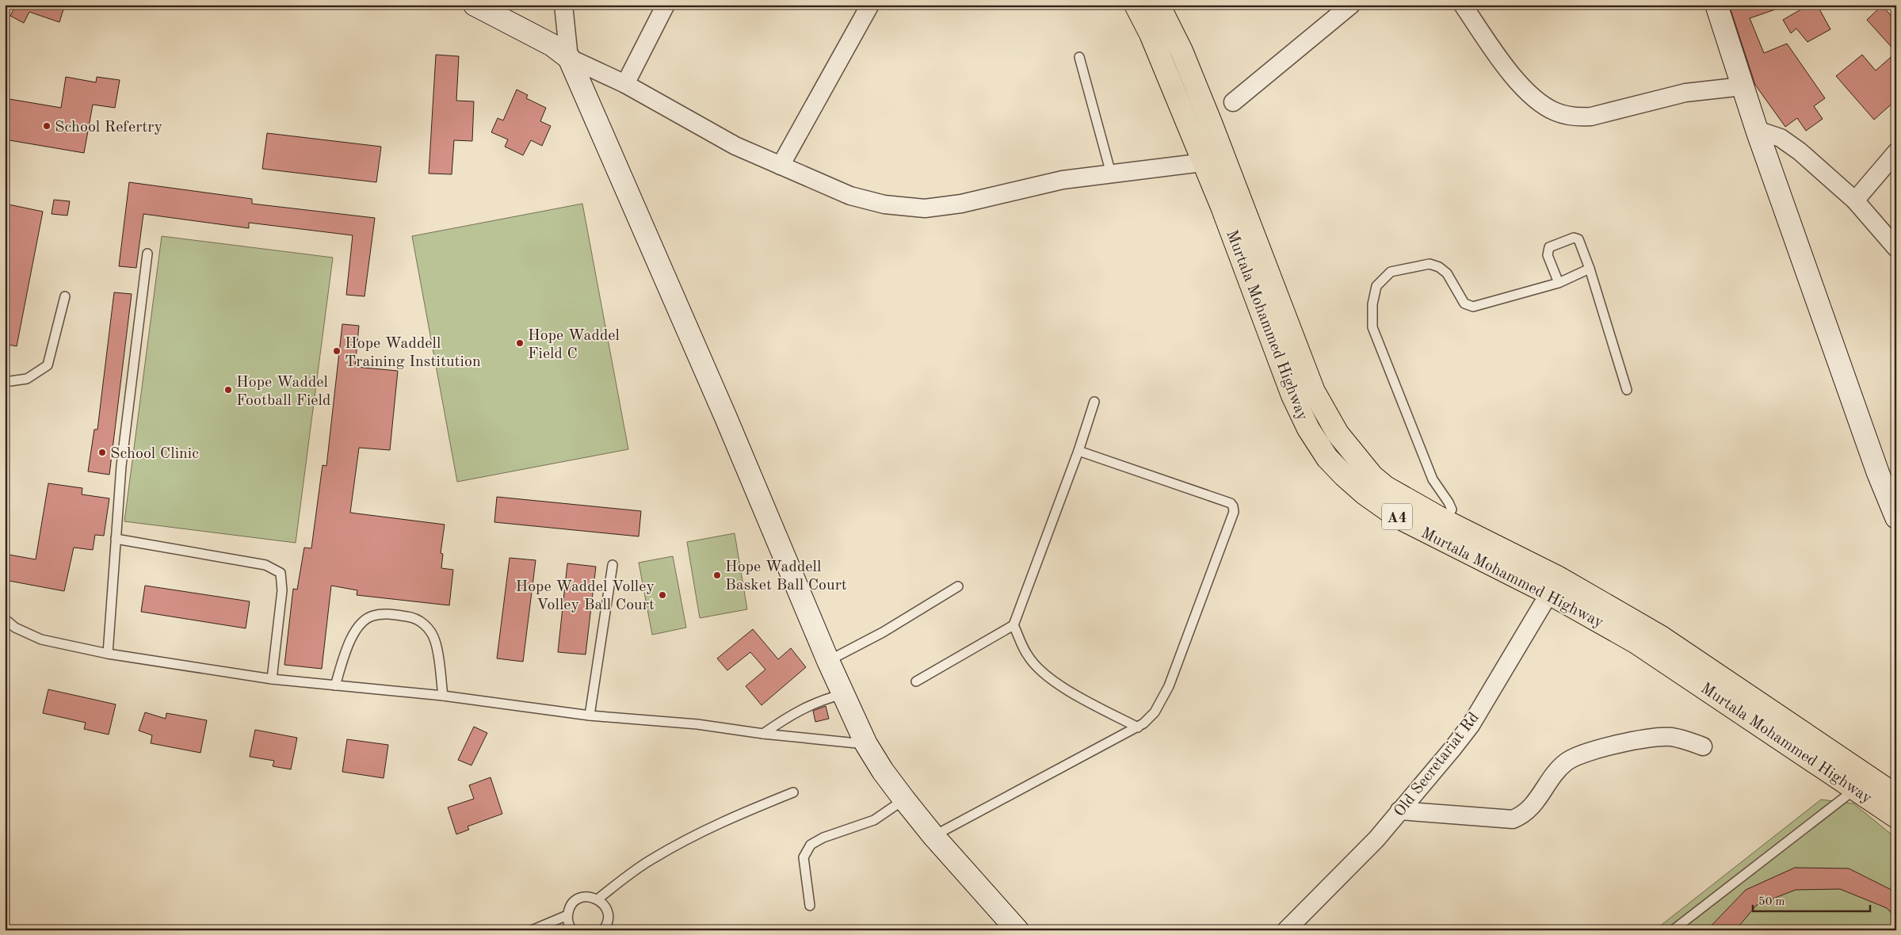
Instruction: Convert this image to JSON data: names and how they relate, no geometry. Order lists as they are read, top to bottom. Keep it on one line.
{"streets":{"highway":["Murtala Mohammed Highway","A4"],"street":["Old Secretariat Rd"]},"crossings":[["Murtala Mohammed Highway","Old Secretariat Rd"]],"places":["School Refertry","Hope Waddel Field C","Hope Waddell Training Institution","Hope Waddel Football Field","School Clinic","Hope Waddell Basket Ball Court","Hope Waddel Volley Volley Ball Court"],"scale_bar":"50 m"}
